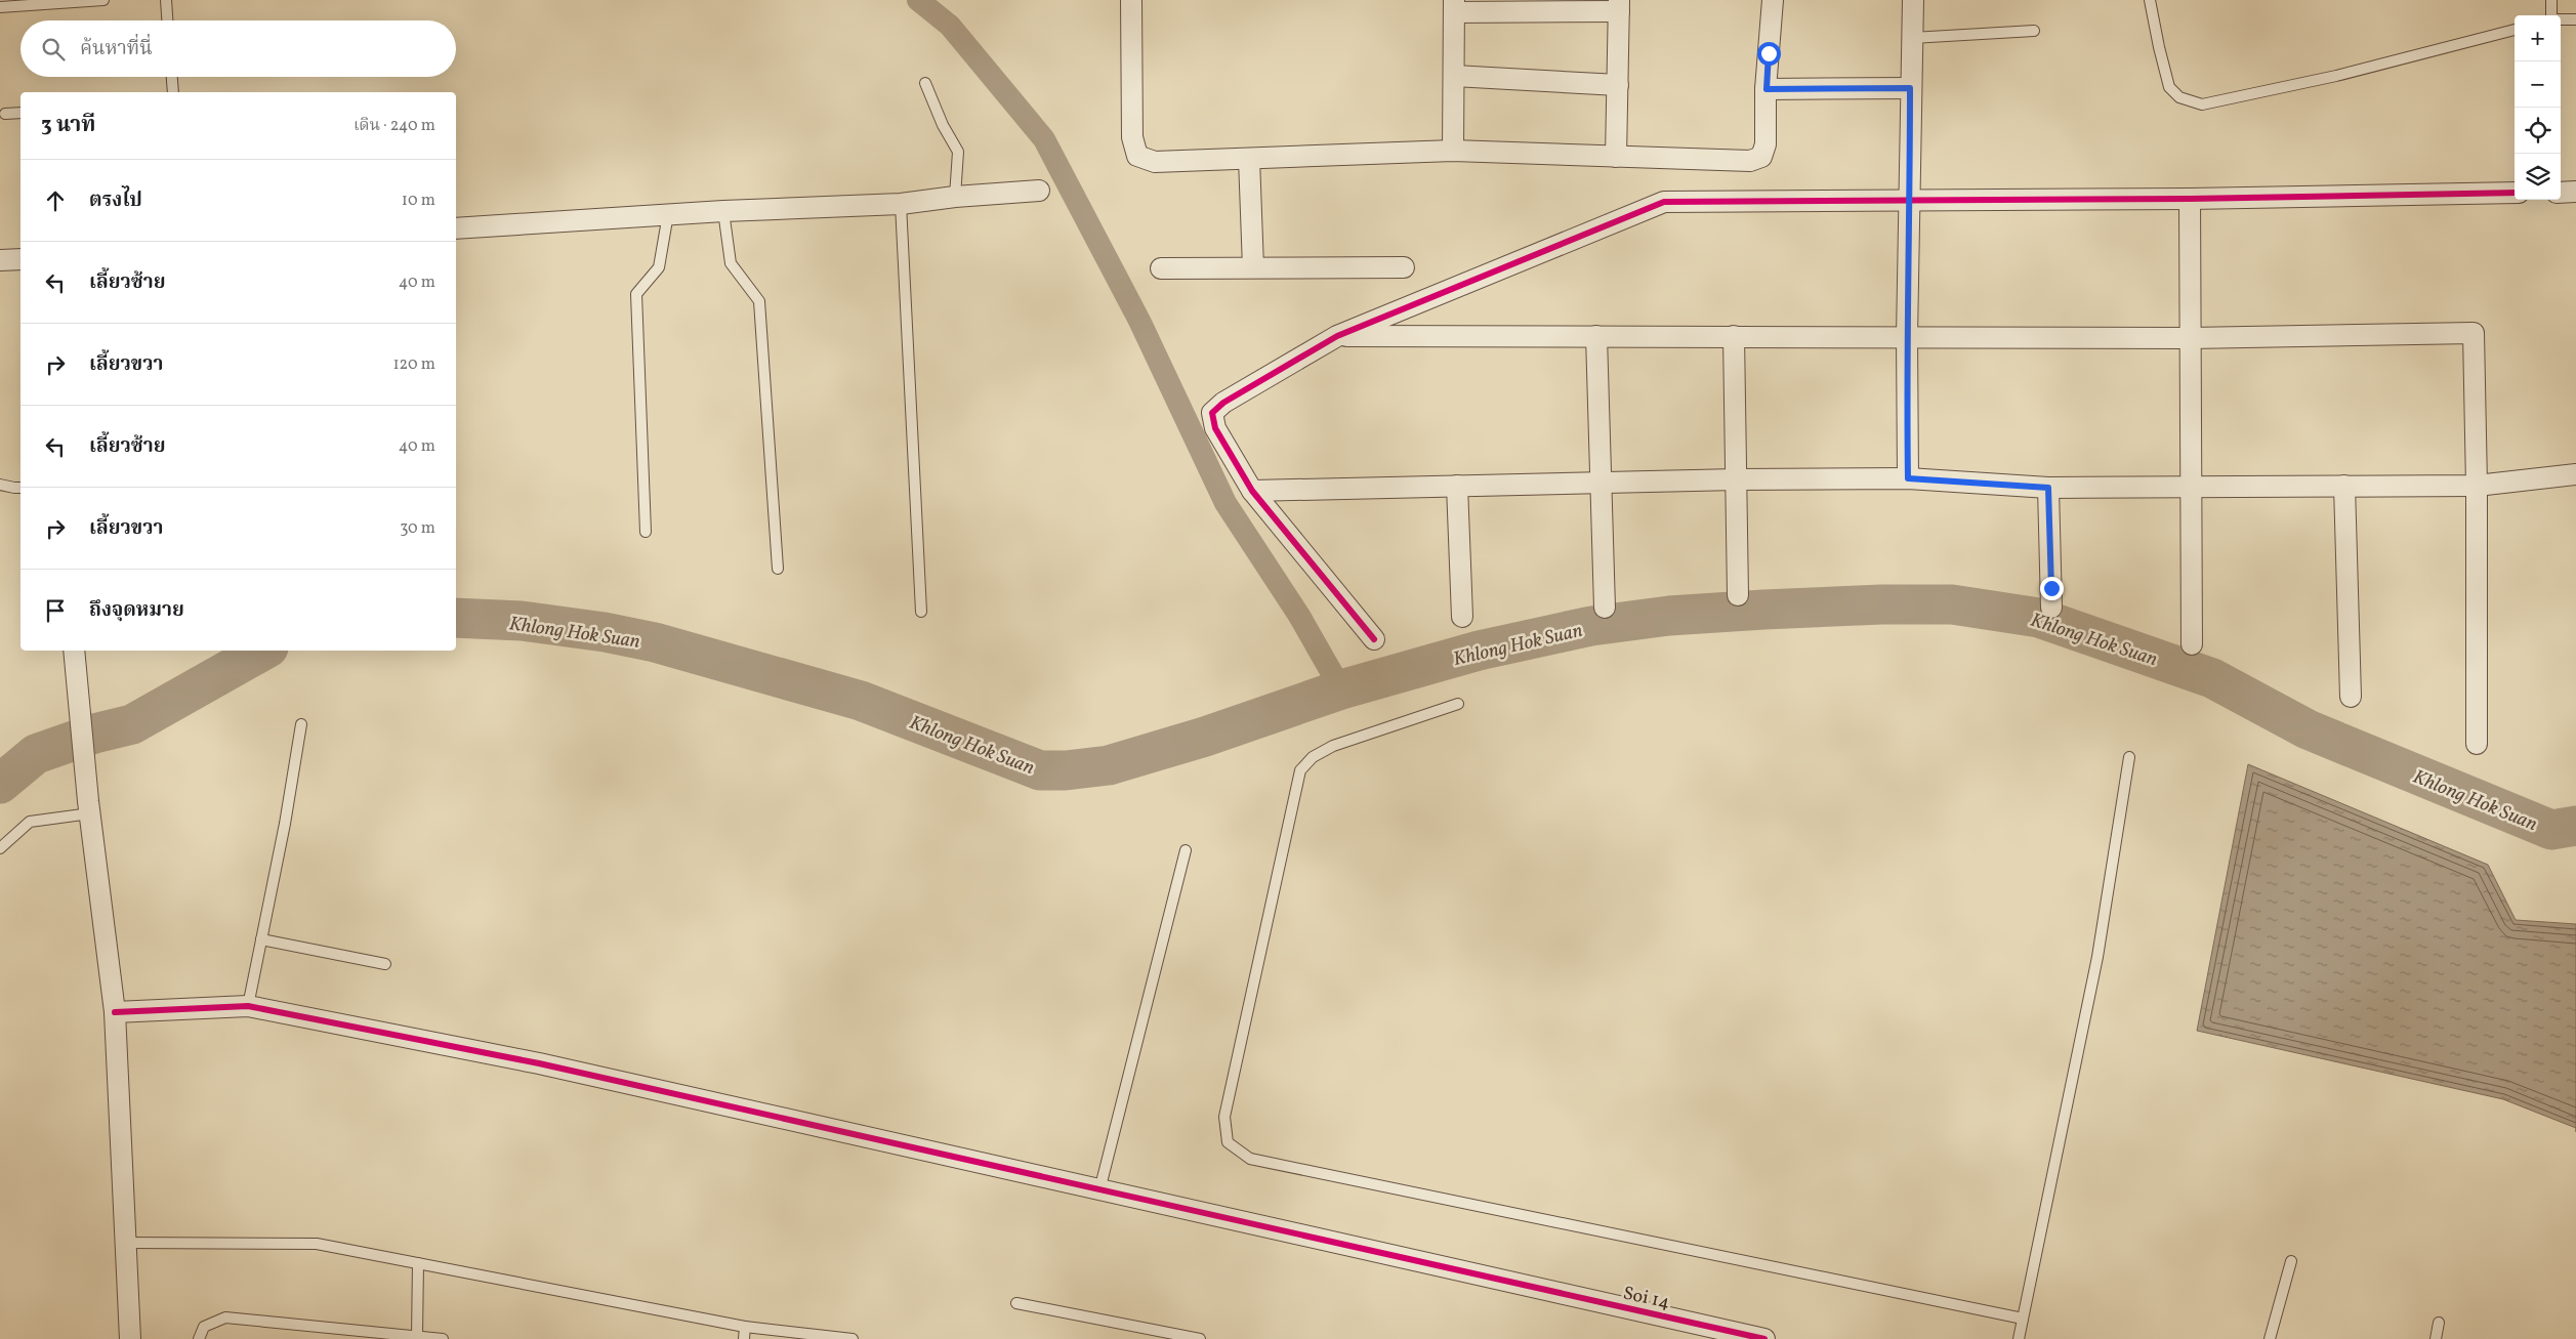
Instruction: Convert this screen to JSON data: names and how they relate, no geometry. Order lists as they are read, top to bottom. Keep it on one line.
{"streets":{"street":["Soi 14"]},"water":["Khlong Hok Suan"],"page":{"map_buttons":["+","−"],"search":"ค้นหาที่นี่","heading":["3 นาที","เดิน · 240 m"],"list":[["ตรงไป","10 m"],["เลี้ยวซ้าย","40 m"],["เลี้ยวขวา","120 m"],["เลี้ยวซ้าย","40 m"],["เลี้ยวขวา","30 m"],"ถึงจุดหมาย"]}}
